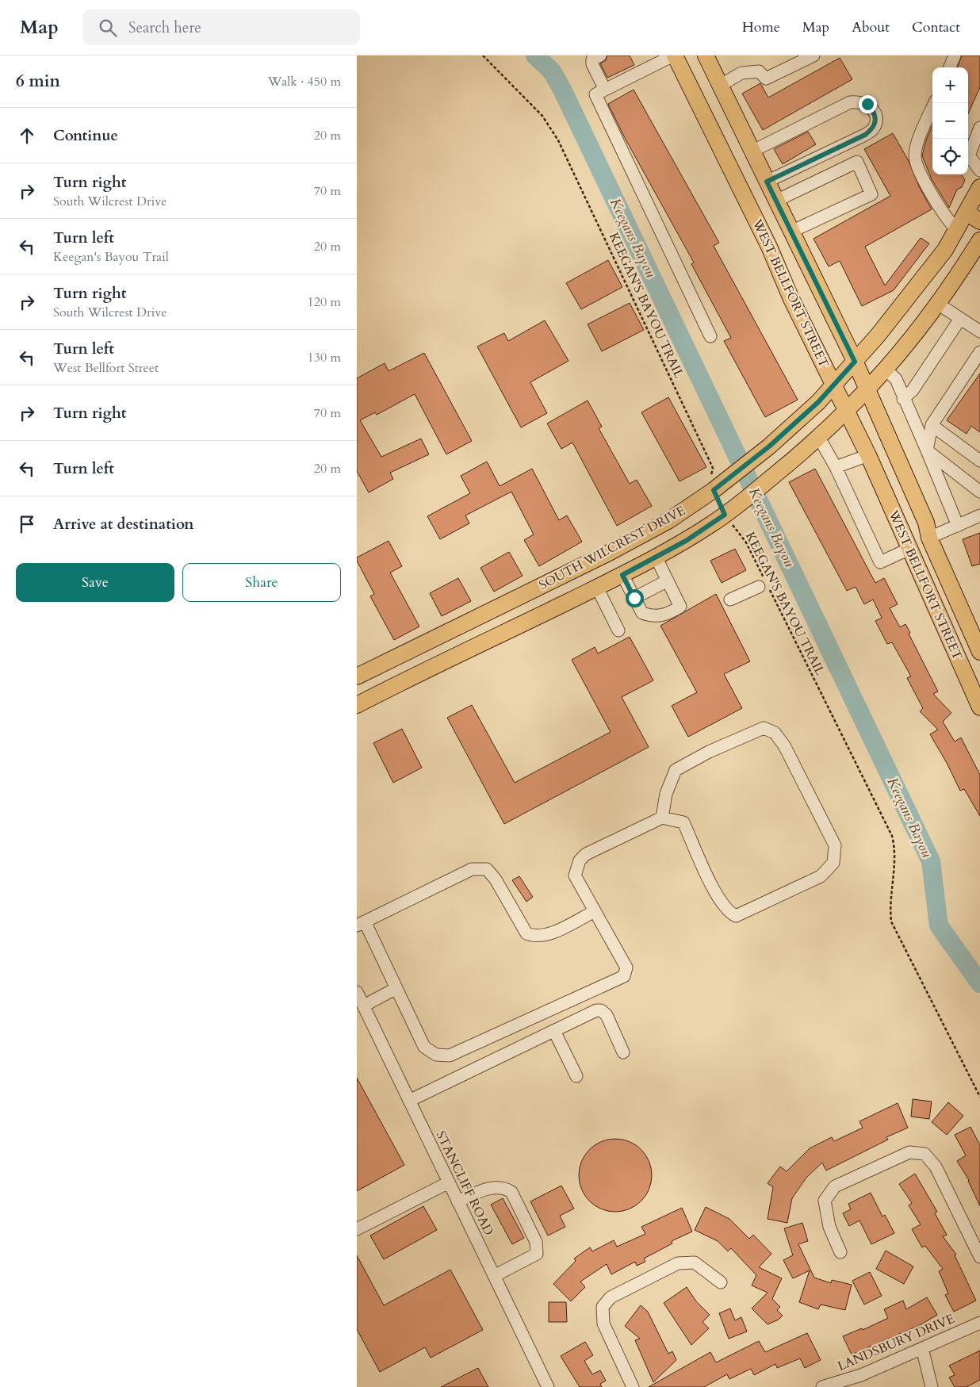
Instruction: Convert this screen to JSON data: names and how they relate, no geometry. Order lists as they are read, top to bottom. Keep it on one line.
{"streets":{"main road":["WEST BELLFORT STREET","SOUTH WILCREST DRIVE"],"street":["STANCLIFF ROAD","LANDSBURY DRIVE"],"path":["KEEGAN'S BAYOU TRAIL"]},"crossings":[["WEST BELLFORT STREET","SOUTH WILCREST DRIVE"],["KEEGAN'S BAYOU TRAIL","SOUTH WILCREST DRIVE"]],"water":["Keegans Bayou"],"page":{"header":"Map","search":"Search here","nav":["Home","Map","About","Contact"],"heading":["6 min","Walk · 450 m"],"map_buttons":["+","−"],"list":[["Continue","20 m"],["Turn right","South Wilcrest Drive","70 m"],["Turn left","Keegan's Bayou Trail","20 m"],["Turn right","South Wilcrest Drive","120 m"],["Turn left","West Bellfort Street","130 m"],["Turn right","70 m"],["Turn left","20 m"],"Arrive at destination"],"buttons":["Save","Share"]}}
